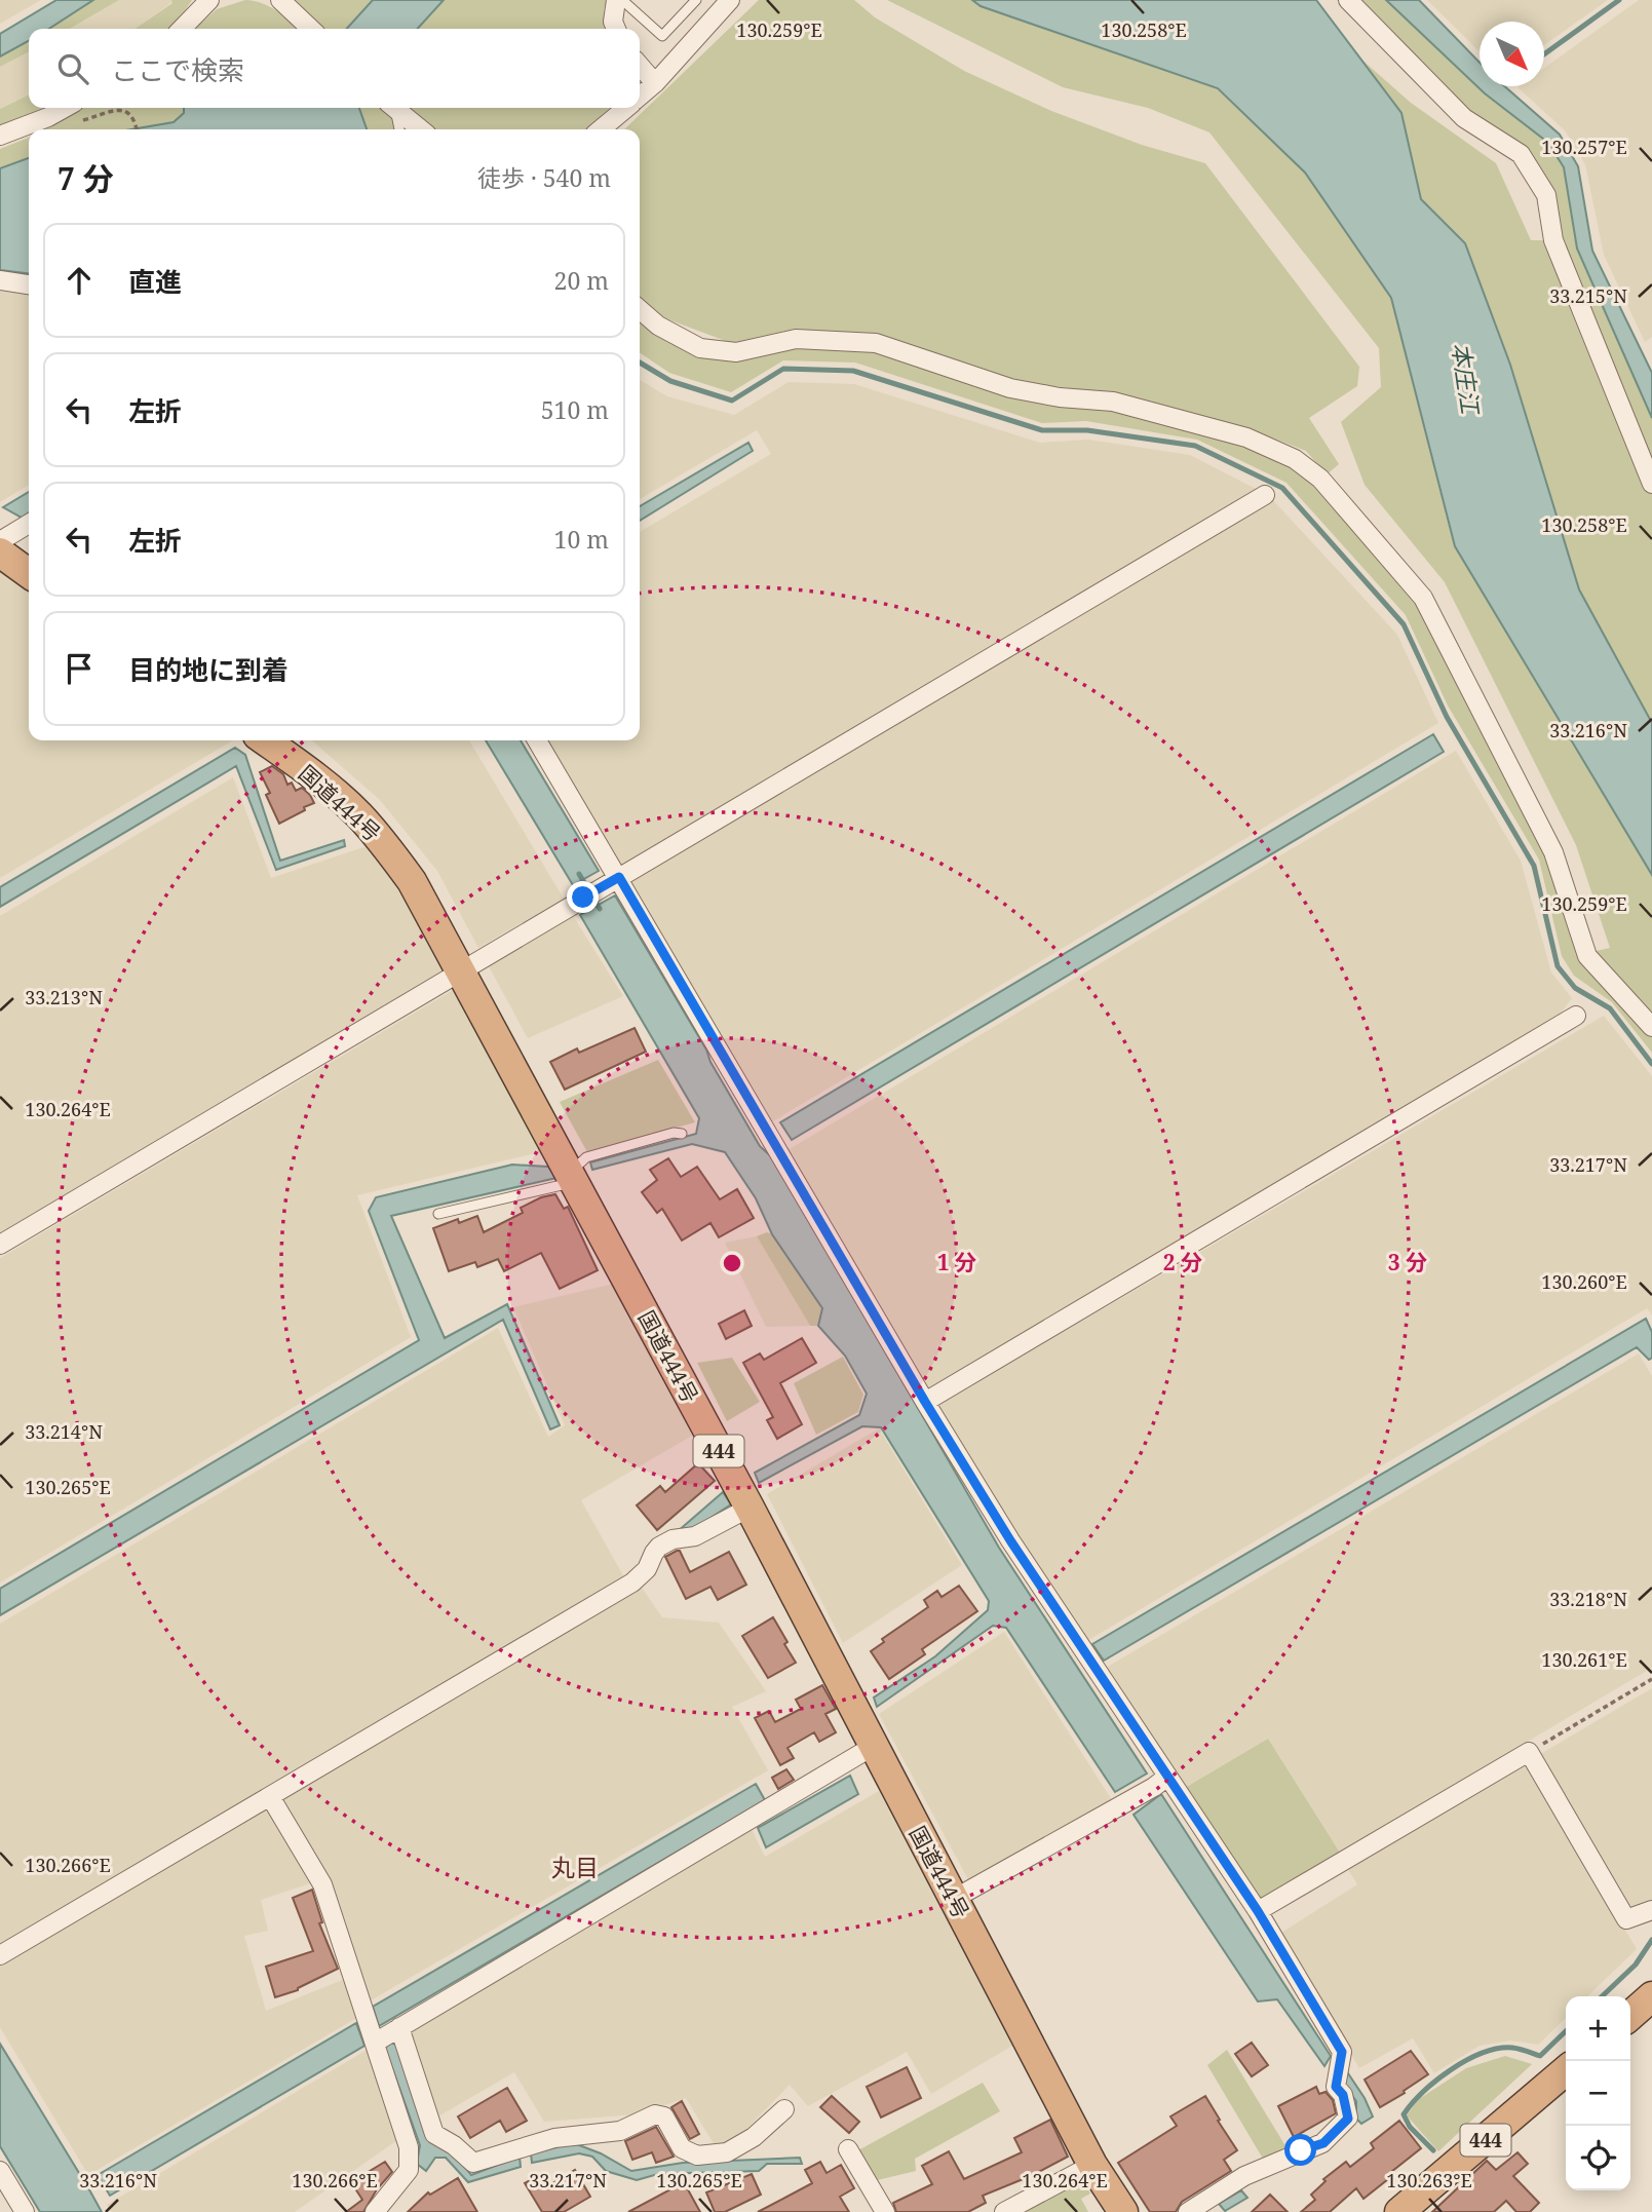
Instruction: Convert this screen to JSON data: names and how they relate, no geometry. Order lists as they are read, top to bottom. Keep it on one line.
{"streets":{"highway":["国道444号","444"]},"districts":["丸目"],"water":["本庄江"],"north":"bottom right","page":{"search":"ここで検索","heading":["7 分","徒歩 · 540 m"],"list":[["直進","20 m"],["左折","510 m"],["左折","10 m"],"目的地に到着"],"map_buttons":["+","−"]},"coordinates":["130.259°E","130.258°E","130.257°E","33.215°N","33.216°N","33.213°N","130.264°E","33.217°N","130.260°E","33.214°N","130.265°E","33.218°N","130.261°E","130.266°E","130.263°E"],"rings":["1 分","2 分","3 分"]}
